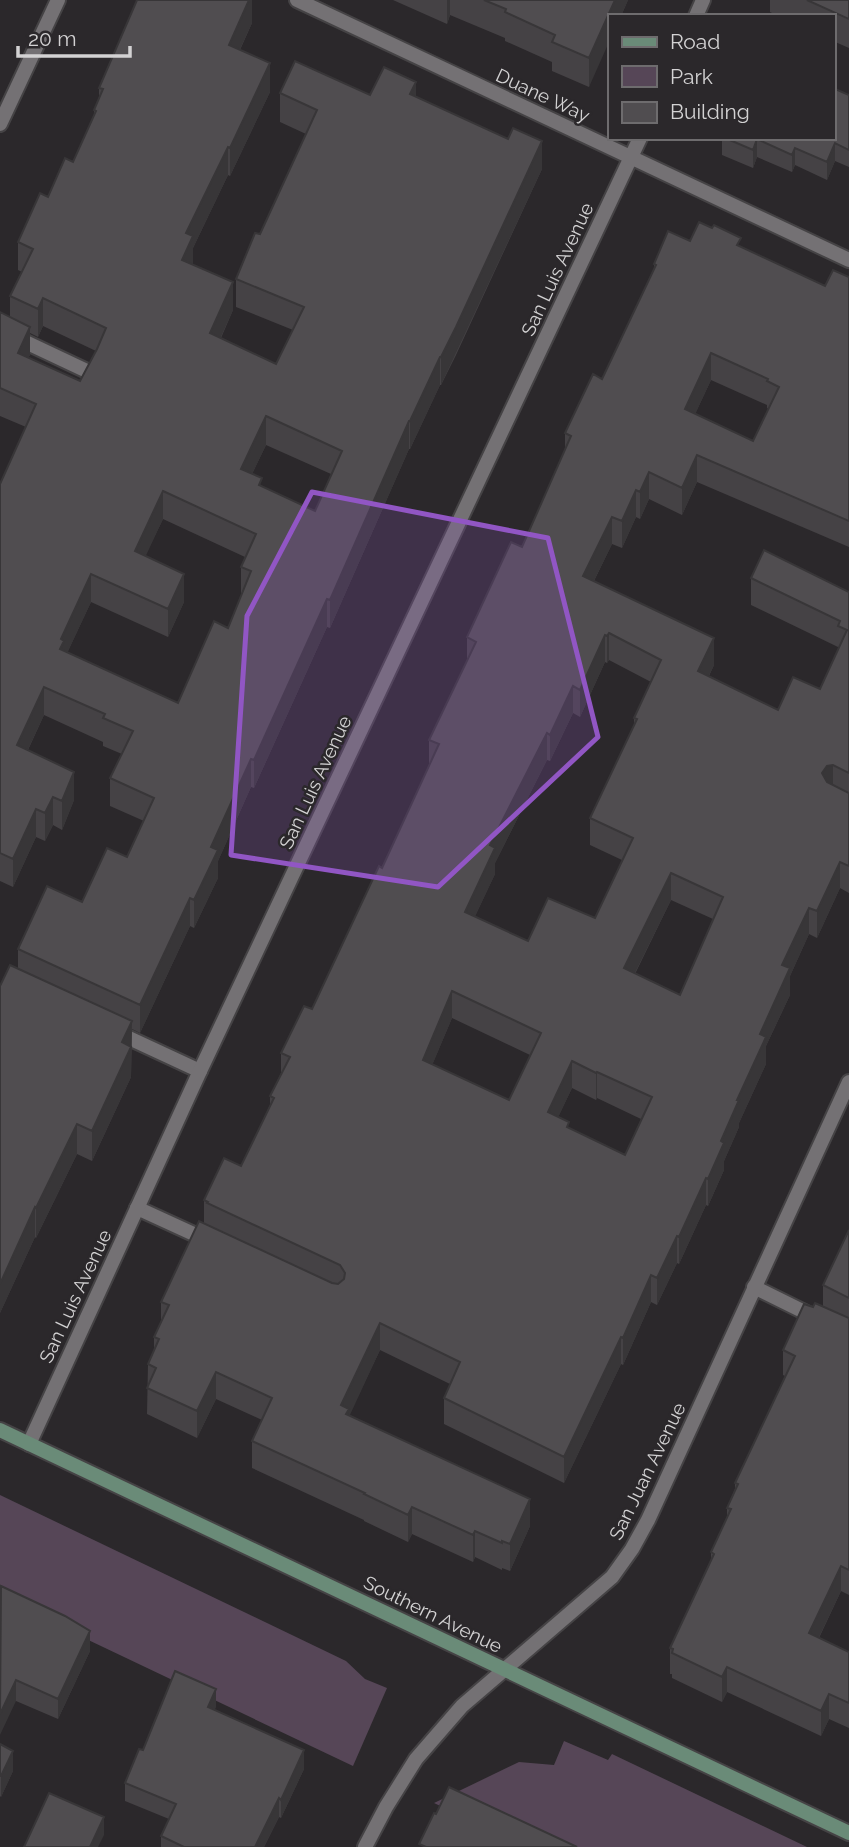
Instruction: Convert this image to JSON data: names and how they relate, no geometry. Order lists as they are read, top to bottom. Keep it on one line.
{"streets":{"street":["Duane Way","San Luis Avenue","San Juan Avenue","Southern Avenue"]},"crossings":[["Duane Way","San Luis Avenue"],["San Luis Avenue","Southern Avenue"],["San Juan Avenue","Southern Avenue"]],"legend":["Road","Park","Building"],"scale_bar":"20 m"}
